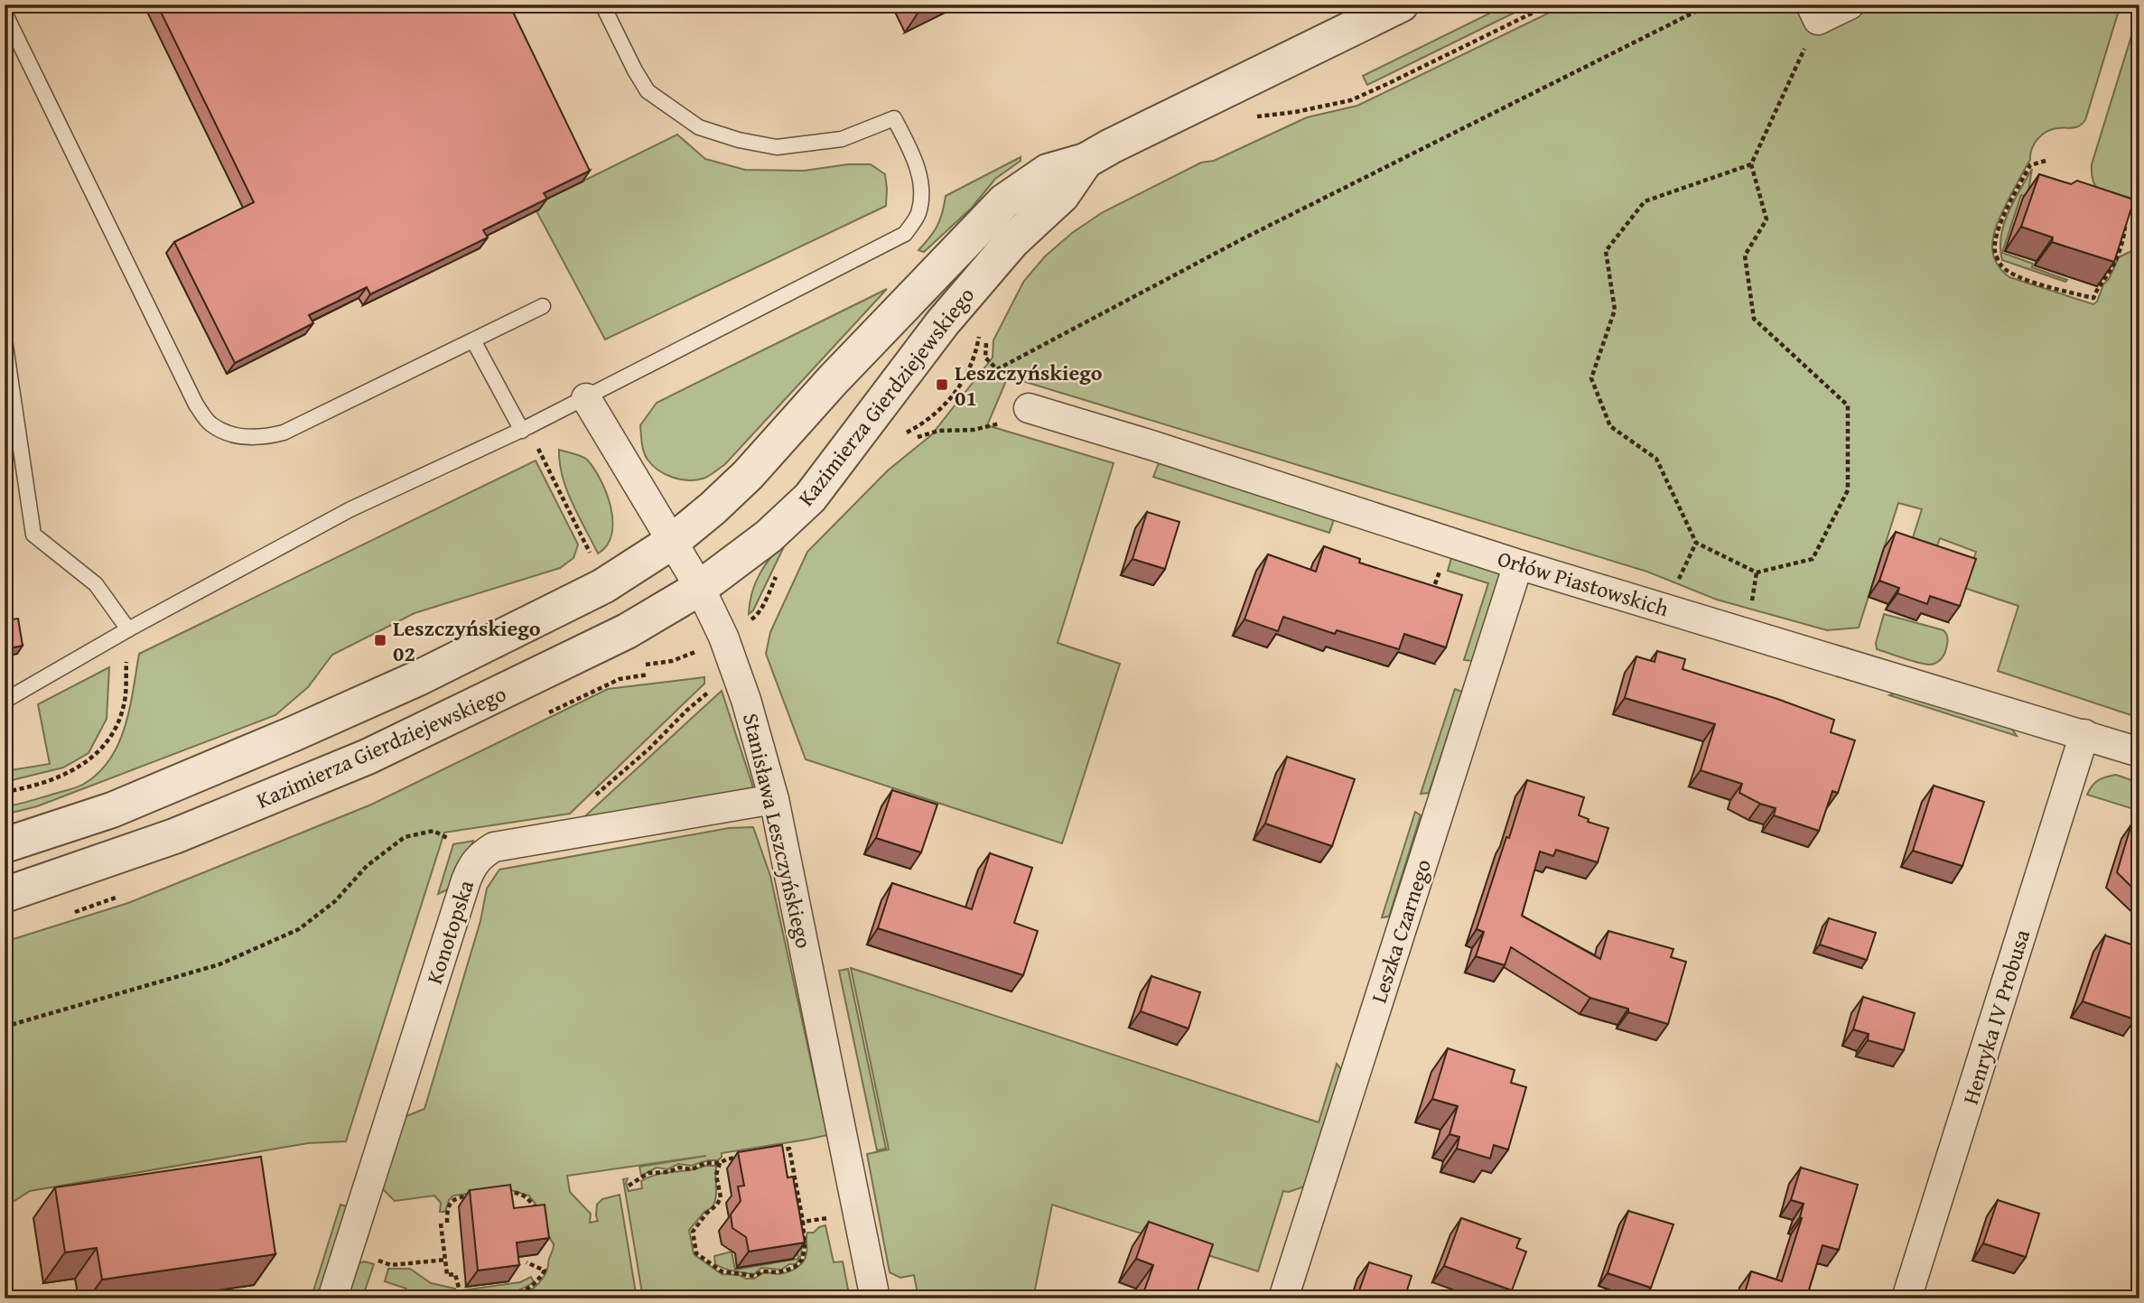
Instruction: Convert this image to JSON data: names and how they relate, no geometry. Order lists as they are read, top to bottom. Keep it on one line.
{"streets":{"street":["Kazimierza Gierdziejewskiego","Orłów Piastowskich","Stanisława Leszczyńskiego","Leszka Czarnego","Konotopska","Henryka IV Probusa"]},"crossings":[["Kazimierza Gierdziejewskiego","Stanisława Leszczyńskiego"],["Orłów Piastowskich","Leszka Czarnego"],["Orłów Piastowskich","Henryka IV Probusa"],["Stanisława Leszczyńskiego","Konotopska"]],"places":{"transit":["Leszczyńskiego 01","Leszczyńskiego 02"]}}
